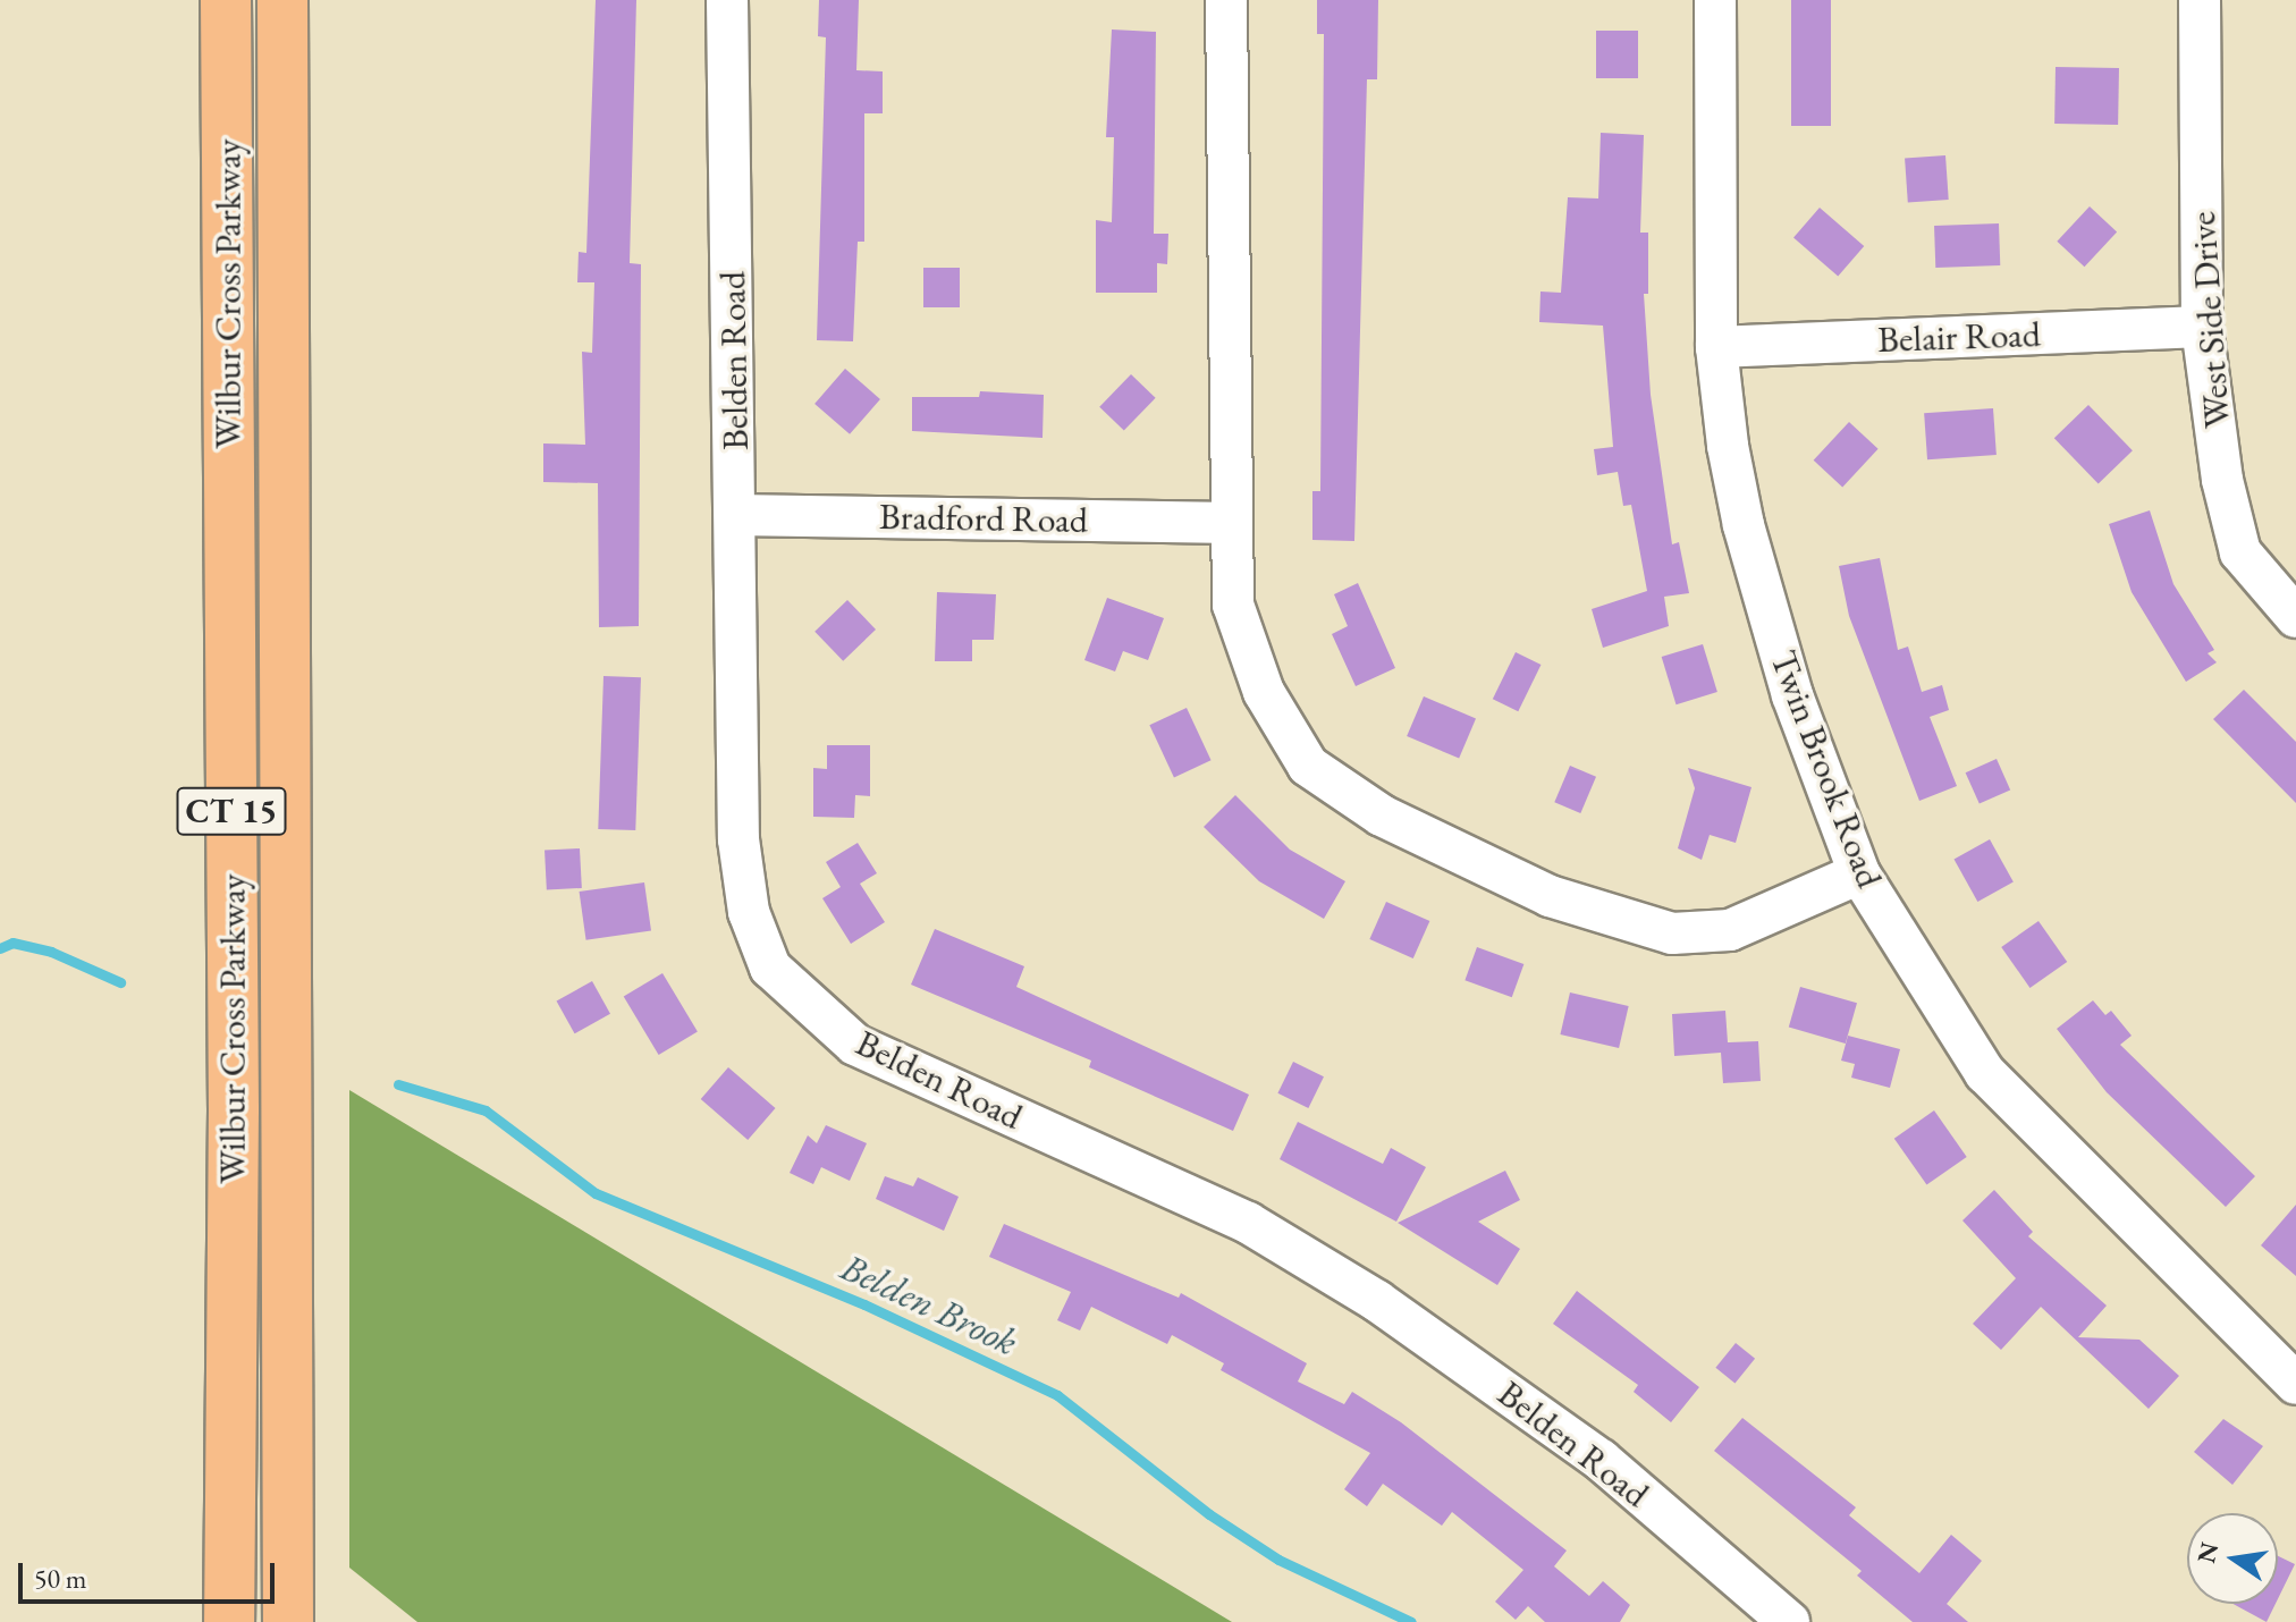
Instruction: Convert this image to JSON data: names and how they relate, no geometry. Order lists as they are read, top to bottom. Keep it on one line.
{"streets":{"highway":["Wilbur Cross Parkway","CT 15"],"street":["West Side Drive","Belair Road","Belden Road","Bradford Road","Twin Brook Road"]},"crossings":[["West Side Drive","Belair Road"],["Belair Road","Twin Brook Road"],["Belden Road","Bradford Road"]],"water":["Belden Brook"],"scale_bar":"50 m","north":"left"}
